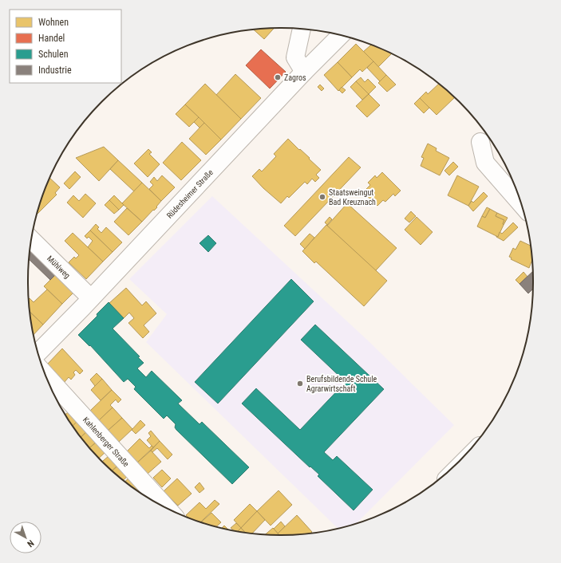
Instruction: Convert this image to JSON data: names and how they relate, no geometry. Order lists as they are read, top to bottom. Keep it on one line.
{"streets":{"street":["Rüdesheimer Straße","Mühlweg","Kahlenberger Straße"]},"crossings":[["Rüdesheimer Straße","Mühlweg"]],"places":["Zagros","Staatsweingut Bad Kreuznach","Berufsbildende Schule Agrarwirtschaft"],"legend":["Wohnen","Handel","Schulen","Industrie"],"north":"bottom right"}
